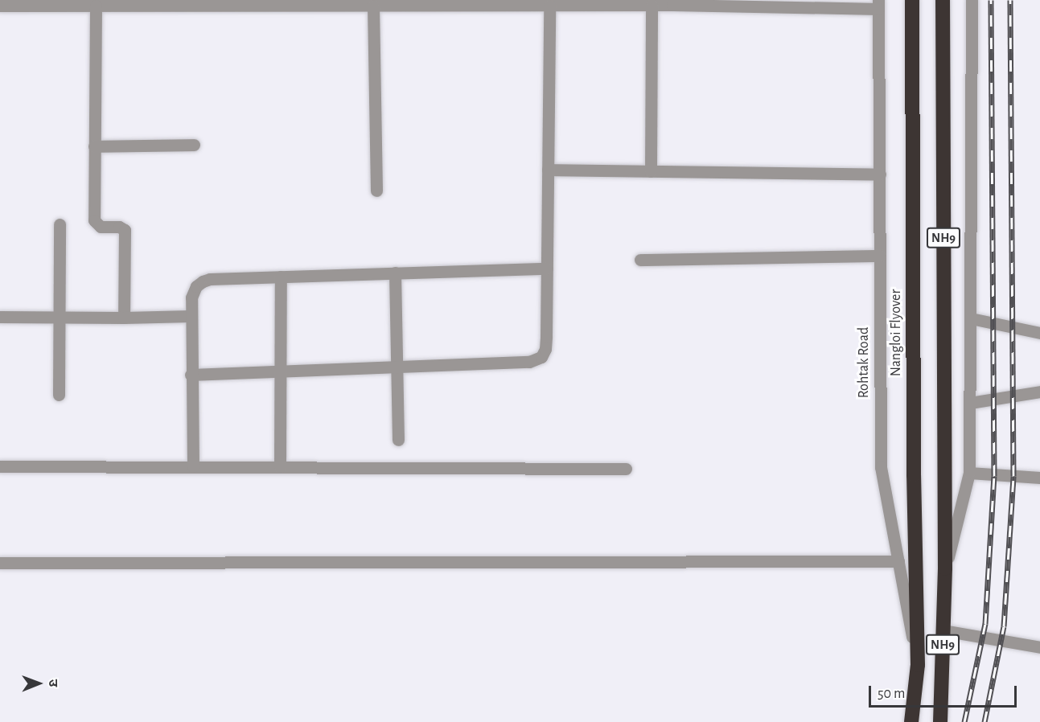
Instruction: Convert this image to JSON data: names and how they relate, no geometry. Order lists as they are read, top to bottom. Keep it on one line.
{"streets":{"highway":["NH9","Nangloi Flyover","Rohtak Road"]},"crossings":[["Nangloi Flyover","Rohtak Road"]],"scale_bar":"50 m","north":"right"}
